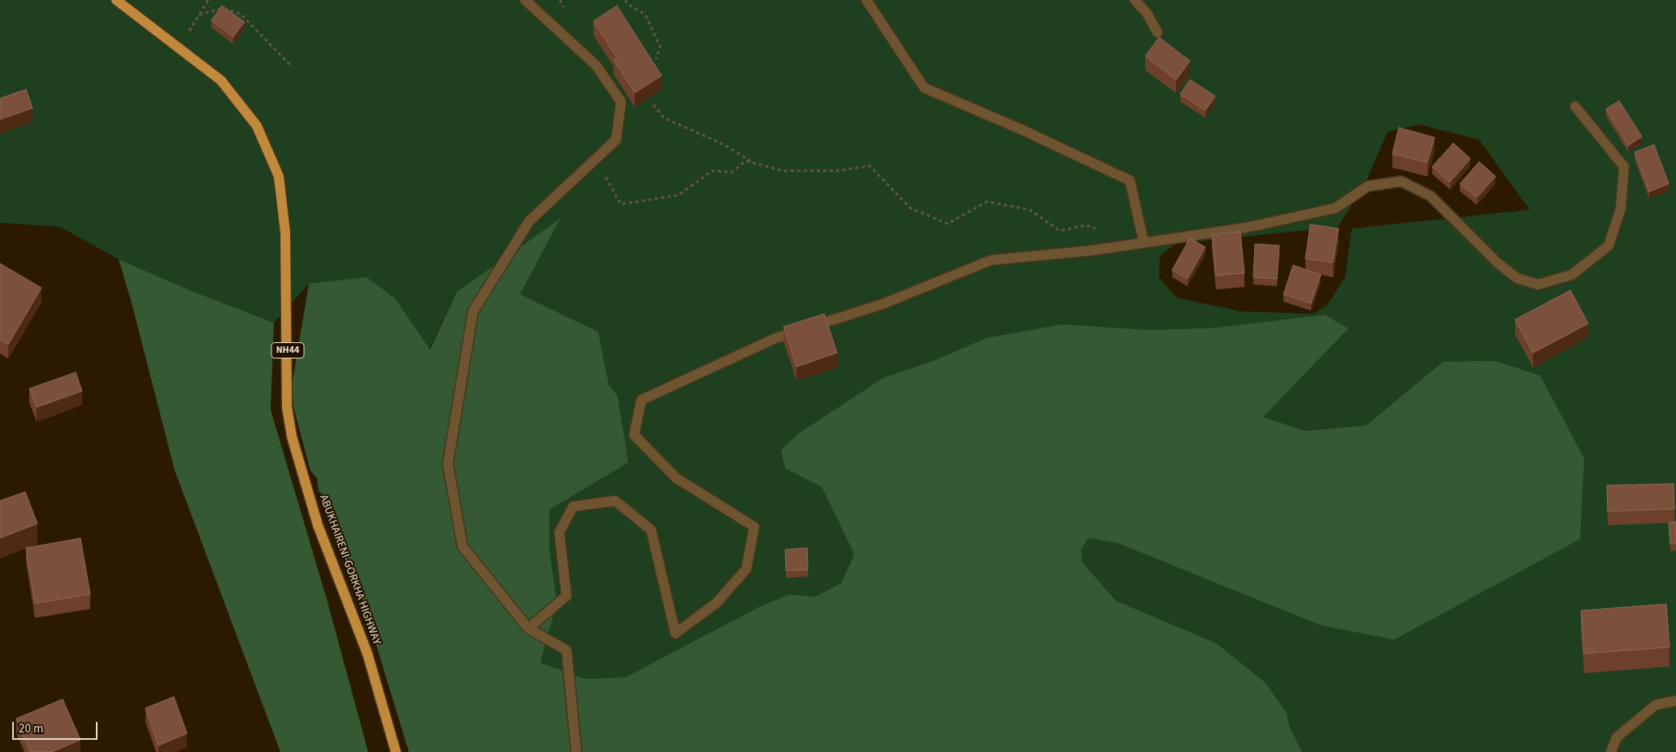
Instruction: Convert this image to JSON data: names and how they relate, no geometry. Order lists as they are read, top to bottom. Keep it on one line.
{"streets":{"main road":["NH44","ABUKHAIRENI-GORKHA HIGHWAY"]},"scale_bar":"20 m"}
